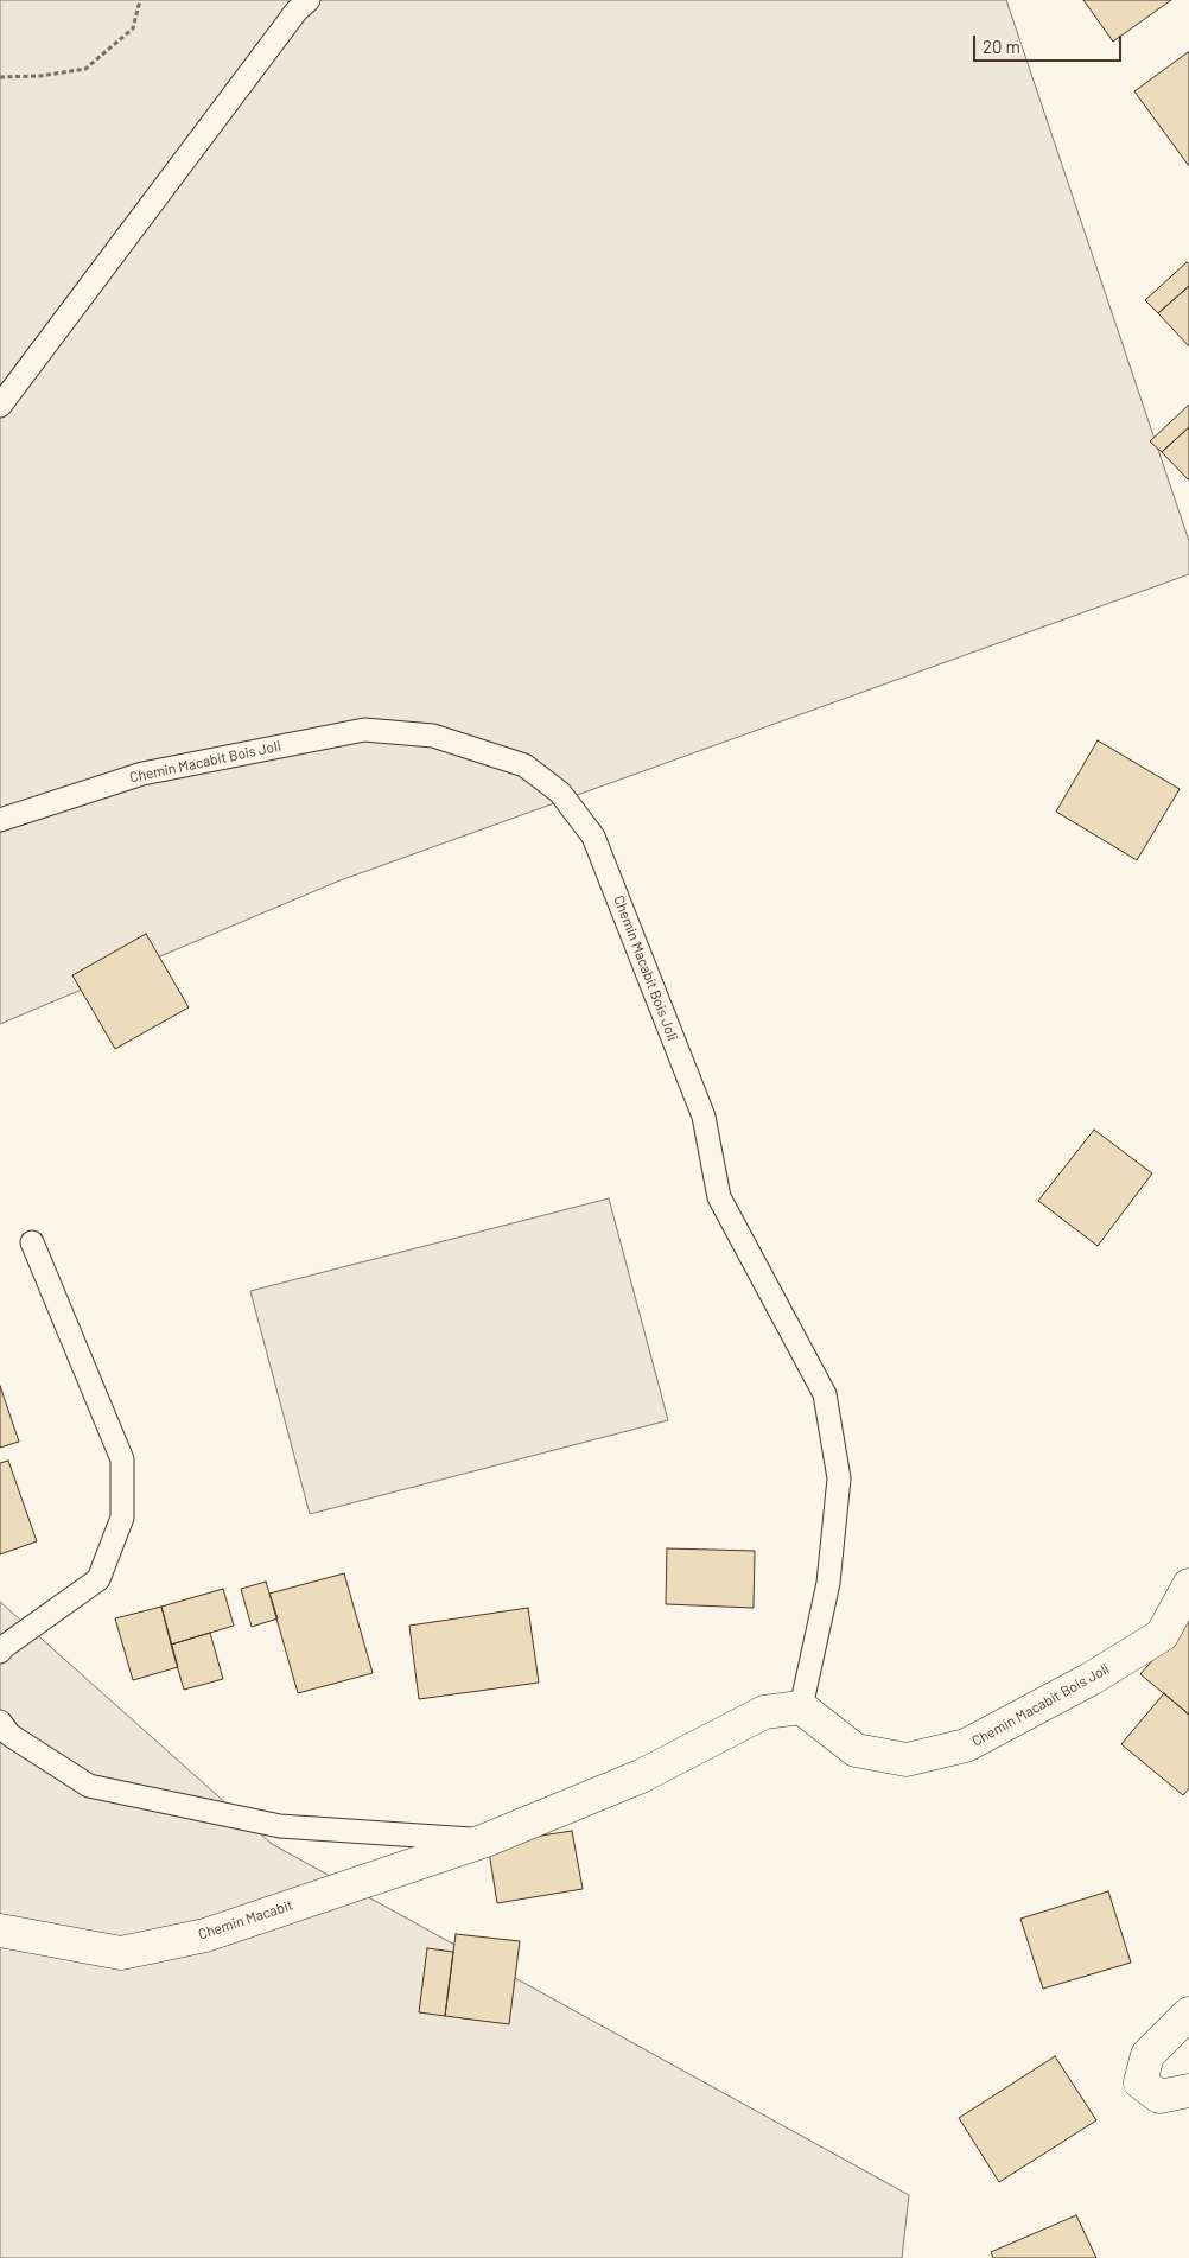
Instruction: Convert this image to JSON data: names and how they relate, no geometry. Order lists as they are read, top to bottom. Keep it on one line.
{"streets":{"street":["Chemin Macabit Bois Joli","Chemin Macabit"]},"scale_bar":"20 m"}
